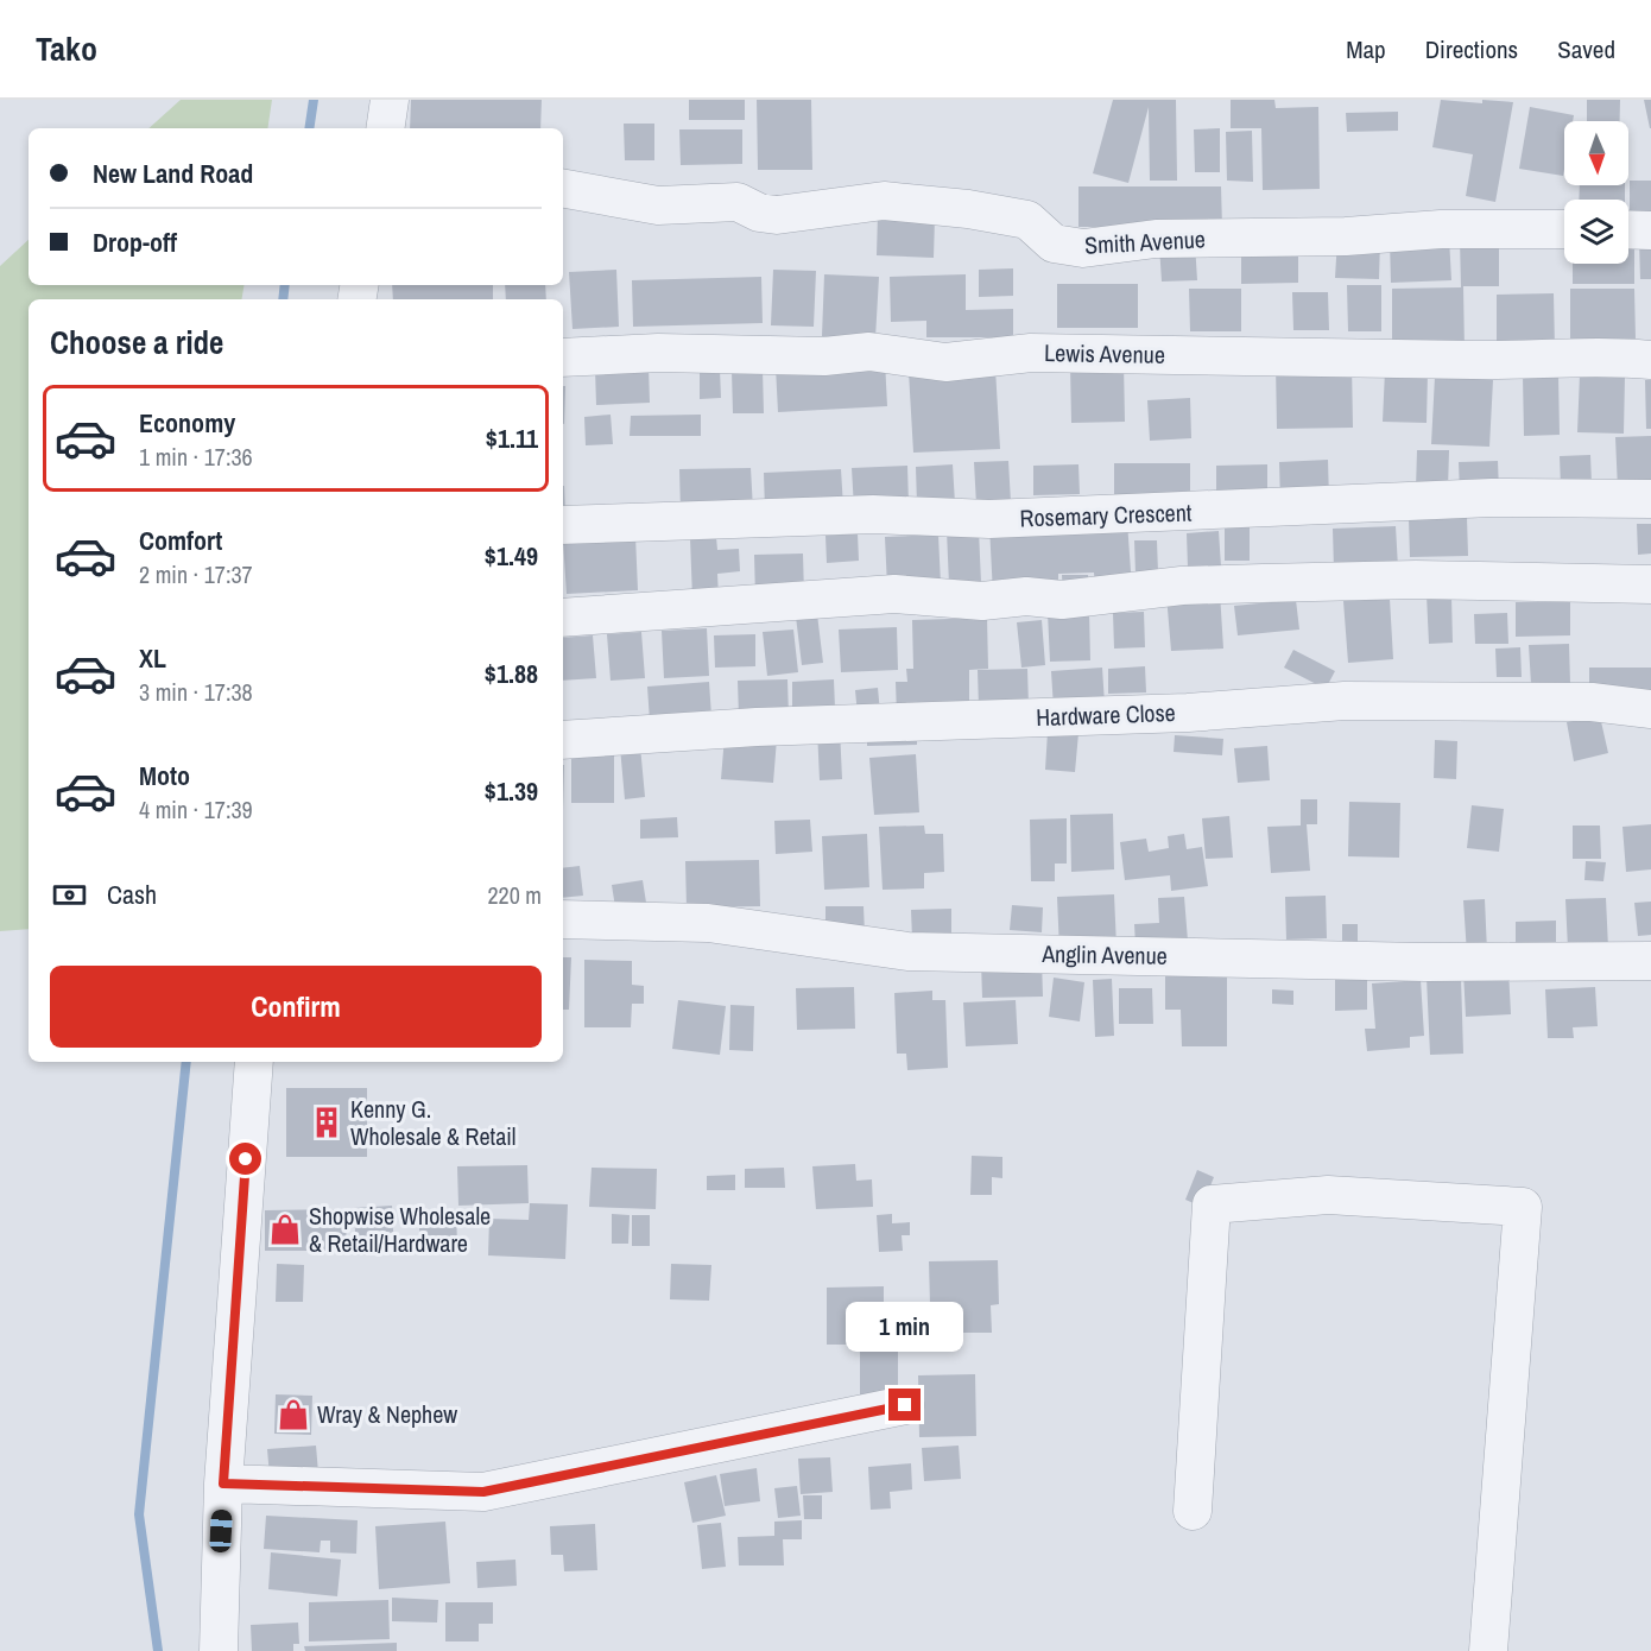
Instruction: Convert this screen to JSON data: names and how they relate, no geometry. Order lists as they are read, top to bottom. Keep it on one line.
{"streets":{"street":["Smith Avenue","Lewis Avenue","Rosemary Crescent","Hardware Close","Anglin Avenue"]},"places":{"building":["Kenny G. Wholesale & Retail"],"shop":["Shopwise Wholesale & Retail/Hardware","Wray & Nephew"]},"north":"bottom","page":{"header":"Tako","nav":["Map","Directions","Saved"],"banner":["New Land Road","Drop-off"],"heading":"Choose a ride","list":[{"name":"Economy","note":"1 min · 17:36","value":"$1.11"},{"name":"Comfort","note":"2 min · 17:37","value":"$1.49"},{"name":"XL","note":"3 min · 17:38","value":"$1.88"},{"name":"Moto","note":"4 min · 17:39","value":"$1.39"}],"pay":["Cash","220 m"],"buttons":"Confirm","bubble":"1 min"}}
